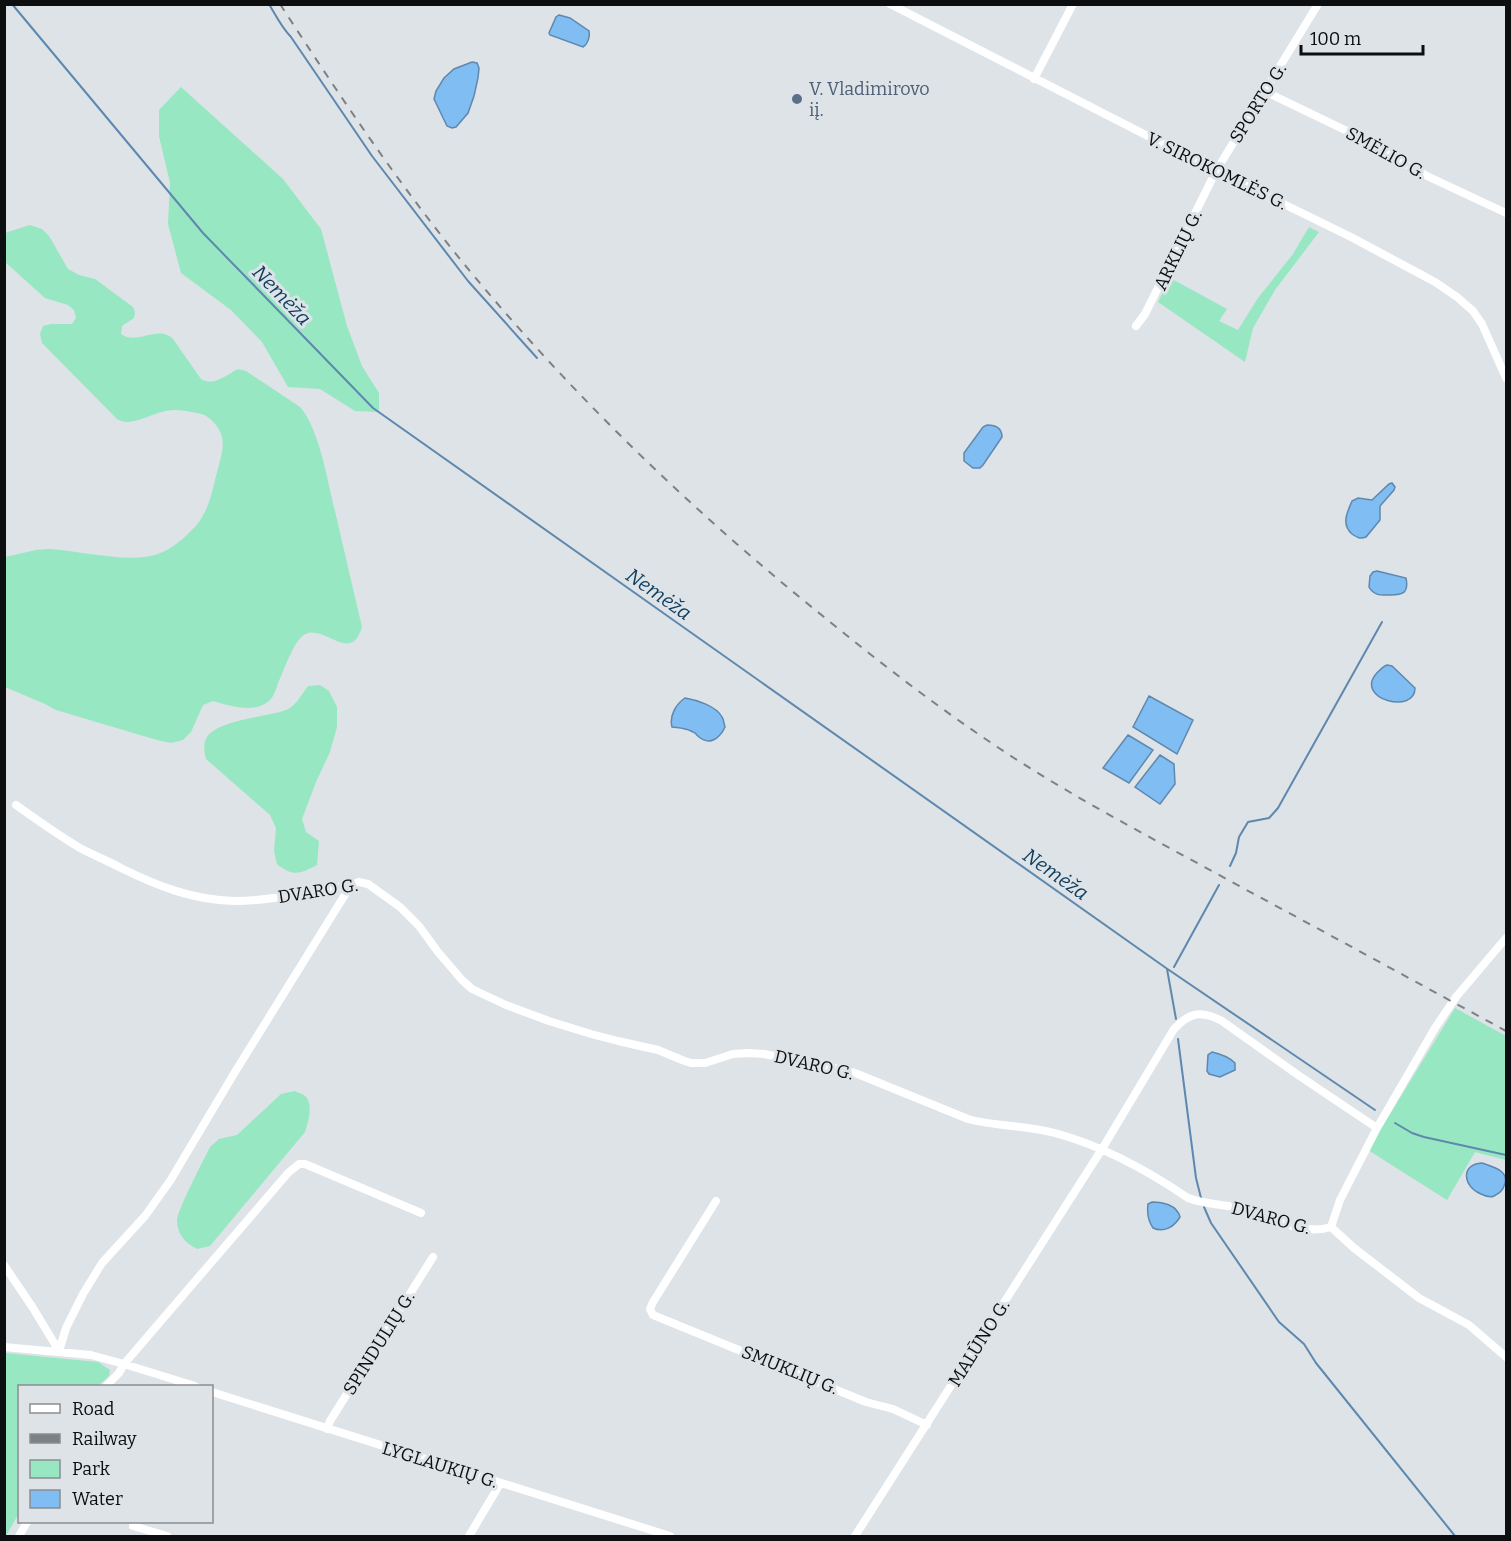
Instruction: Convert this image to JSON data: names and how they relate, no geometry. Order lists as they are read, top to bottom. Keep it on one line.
{"streets":{"street":["SPORTO G.","SMĖLIO G.","V. SIROKOMLĖS G.","ARKLIŲ G.","DVARO G.","SPINDULIŲ G.","MALŪNO G.","SMUKLIŲ G.","LYGLAUKIŲ G."]},"crossings":[["SPORTO G.","SMĖLIO G."],["SPORTO G.","V. SIROKOMLĖS G."],["SPORTO G.","ARKLIŲ G."],["V. SIROKOMLĖS G.","ARKLIŲ G."],["DVARO G.","MALŪNO G."],["SPINDULIŲ G.","LYGLAUKIŲ G."],["MALŪNO G.","SMUKLIŲ G."]],"water":["Nemėža"],"places":["V. Vladimirovo iį."],"legend":["Road","Railway","Park","Water"],"scale_bar":"100 m"}
